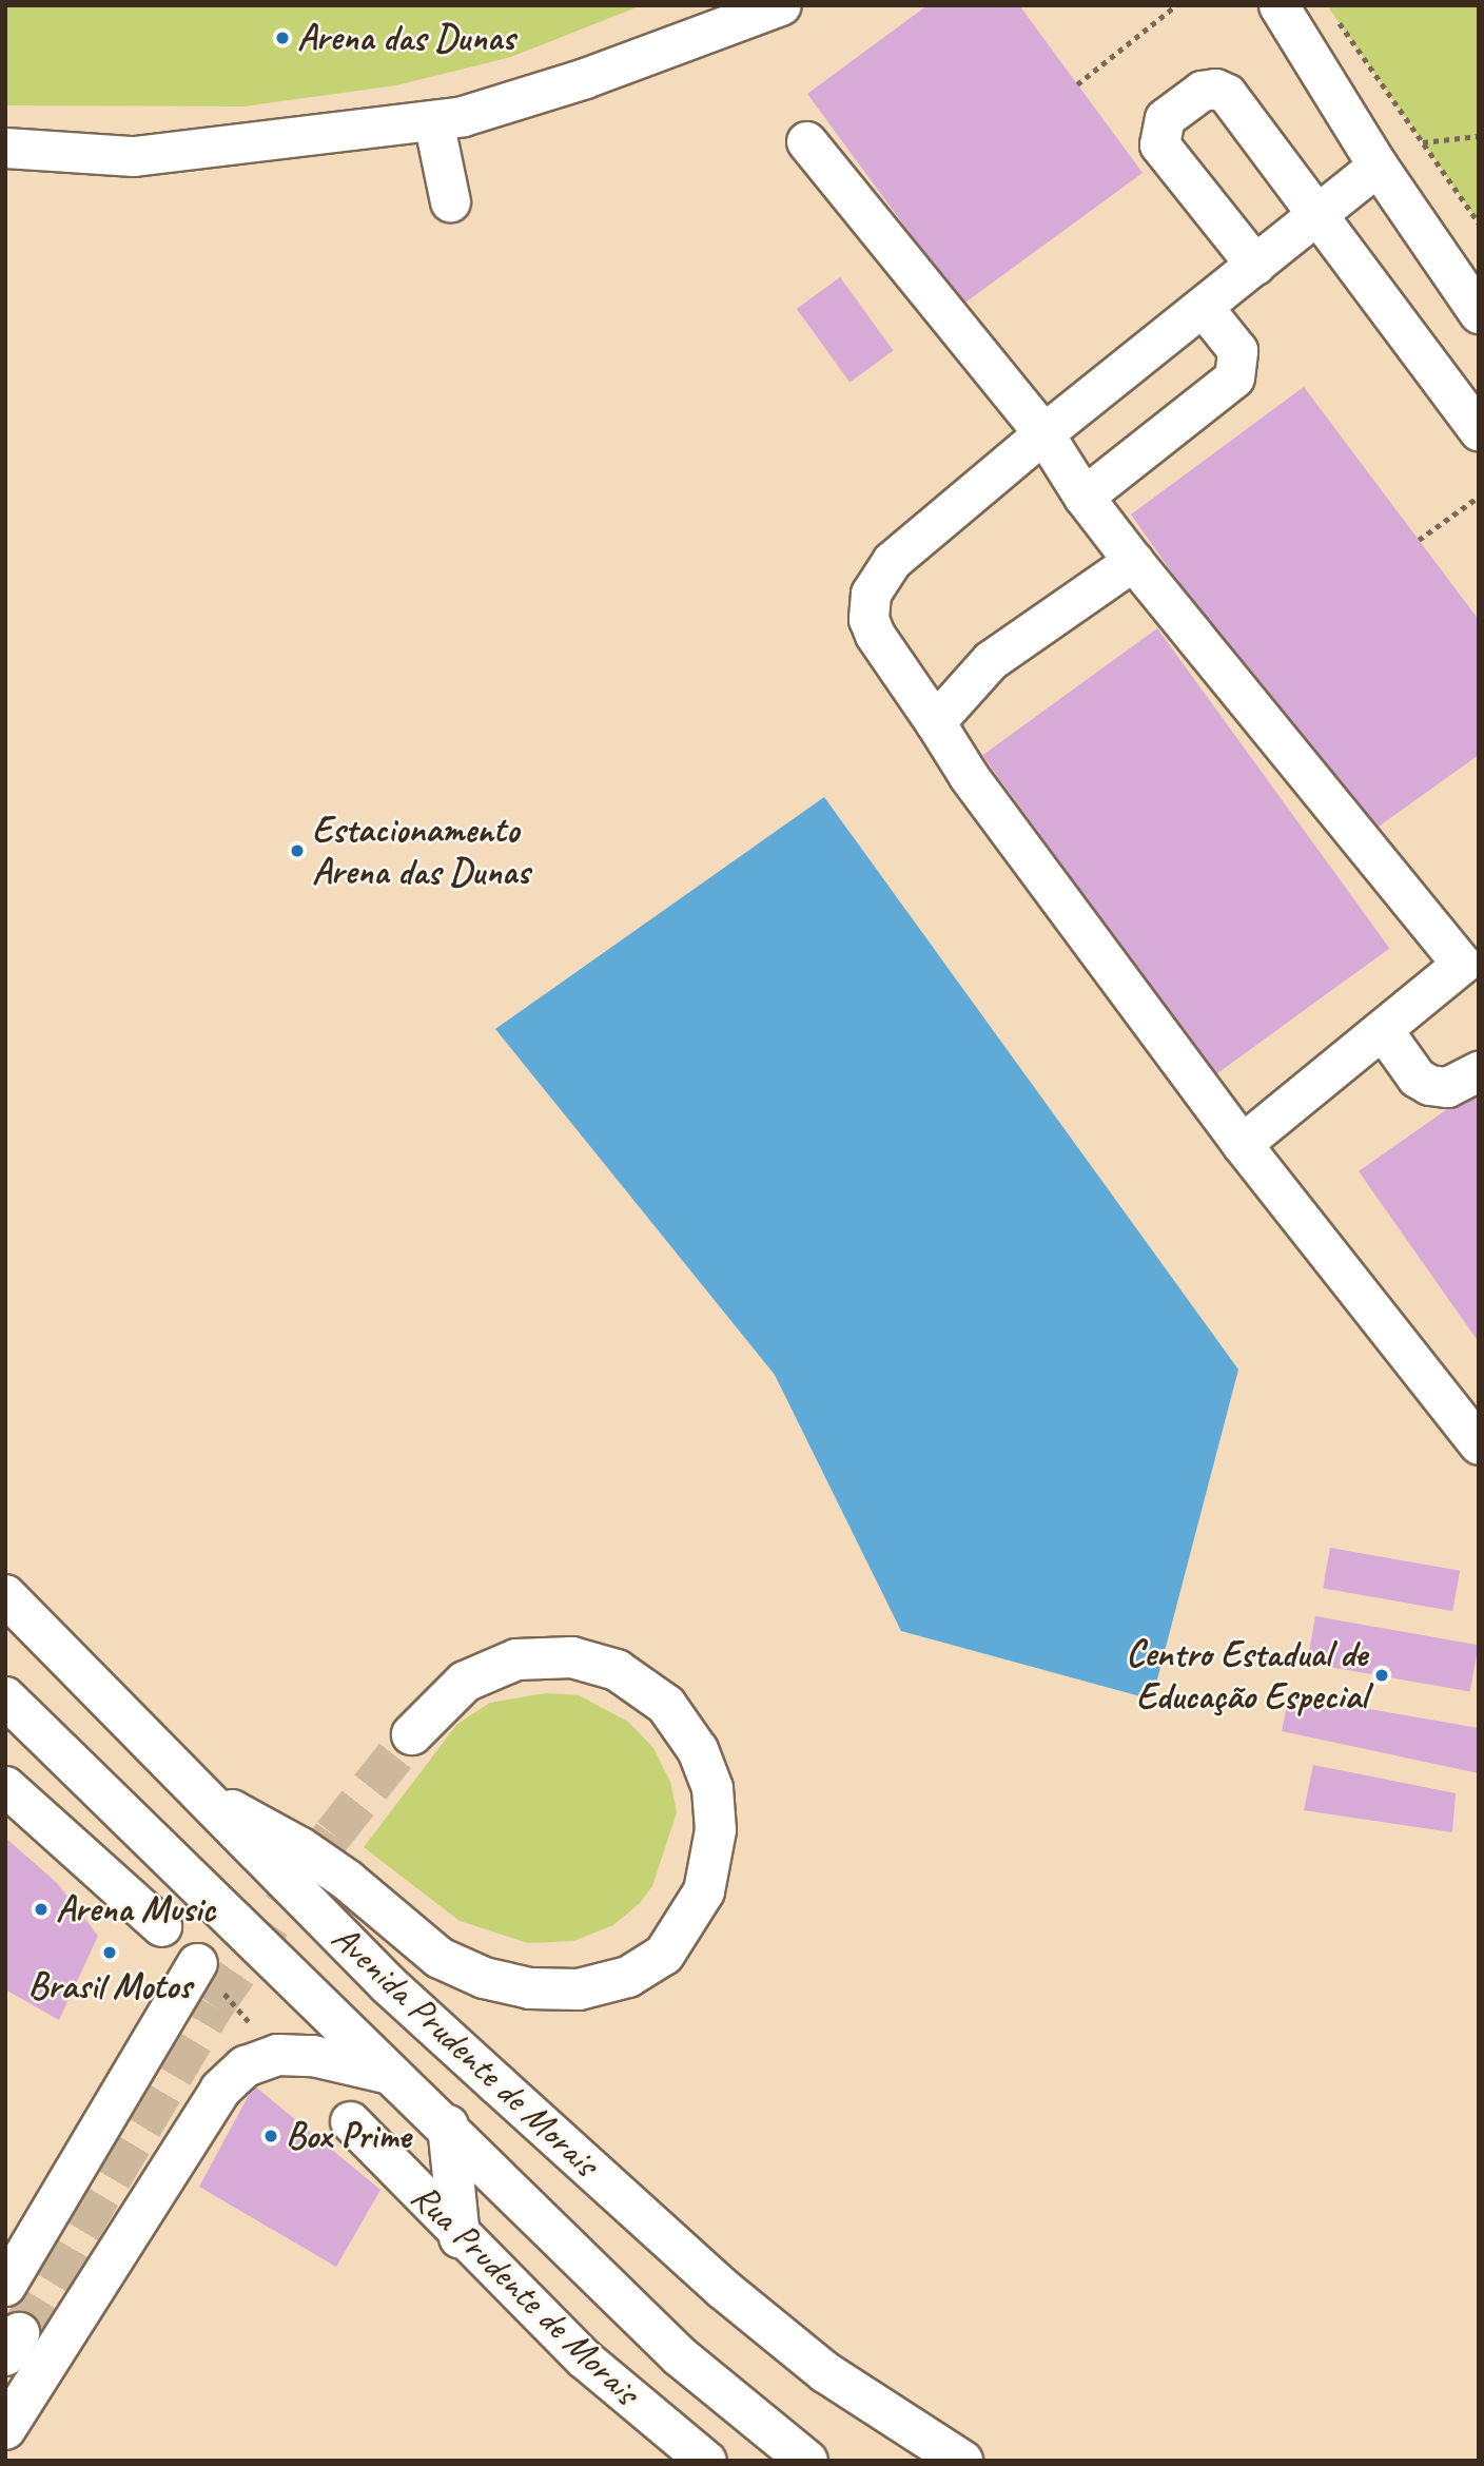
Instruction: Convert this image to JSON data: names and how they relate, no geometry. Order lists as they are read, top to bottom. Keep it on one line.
{"streets":{"main road":["Avenida Prudente de Morais"],"street":["Rua Prudente de Morais"]},"places":["Arena das Dunas","Estacionamento Arena das Dunas","Centro Estadual de Educação Especial","Arena Music","Brasil Motos","Box Prime"]}
